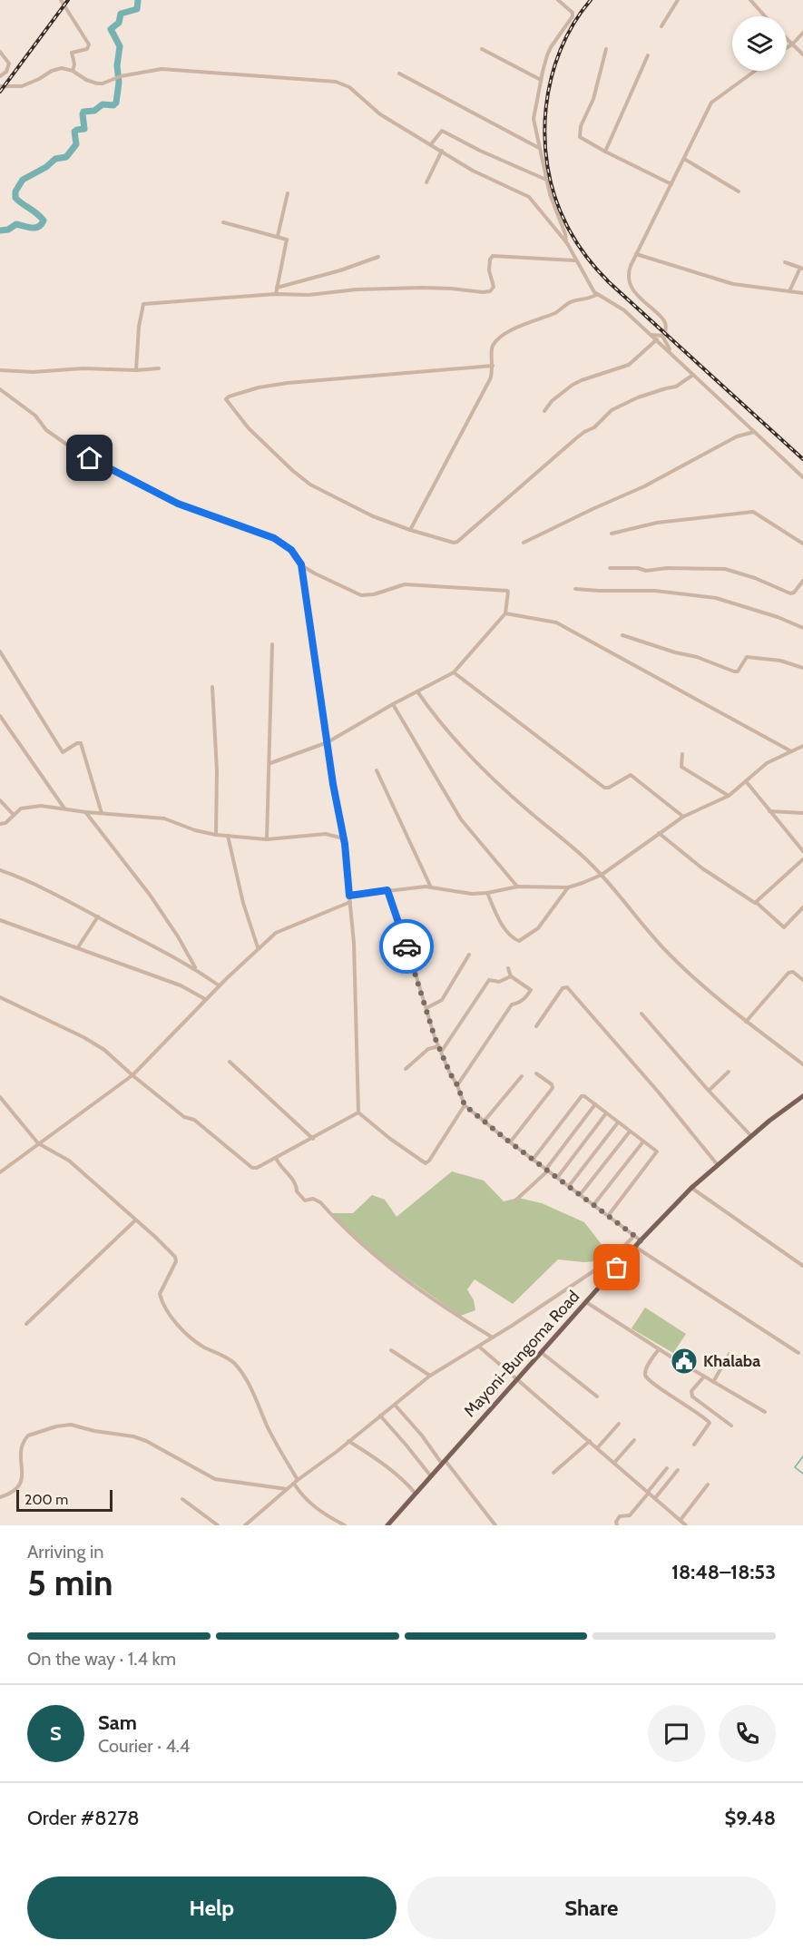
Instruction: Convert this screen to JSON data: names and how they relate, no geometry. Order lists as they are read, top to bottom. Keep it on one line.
{"streets":{"main road":["Mayoni-Bungoma Road"]},"places":{"public building":["Khalaba"]},"scale_bar":"200 m","page":{"scale":"200 m","heading":["5 min","Arriving in","18:48–18:53"],"panel":["Sam","Courier · 4.4","Order #8278","$9.48"],"bar":"On the way · 1.4 km","round":"S","buttons":["Help","Share"]}}
